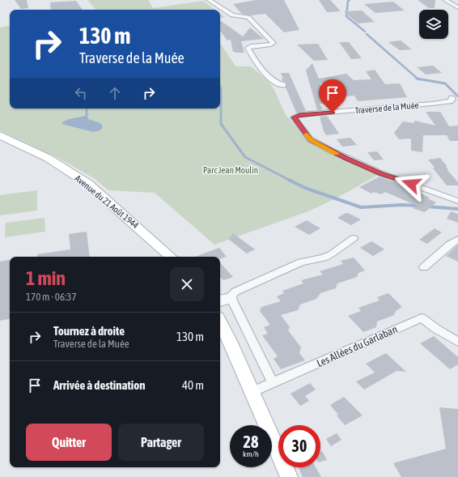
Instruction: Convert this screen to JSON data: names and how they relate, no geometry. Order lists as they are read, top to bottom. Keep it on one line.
{"streets":{"main road":["Avenue du 21 Août 1944"],"street":["Traverse de la Muée","Les Allées du Garlaban"]},"parks":["Parc Jean Moulin"],"page":{"turn":["130 m","Traverse de la Muée"],"heading":["1 min","170 m · 06:37"],"list":[{"name":"Tournez à droite","note":"Traverse de la Muée","value":"130 m"},{"name":"Arrivée à destination","value":"40 m"}],"buttons":["Quitter","Partager"],"speed":"28 km/h","limit":"30"}}
